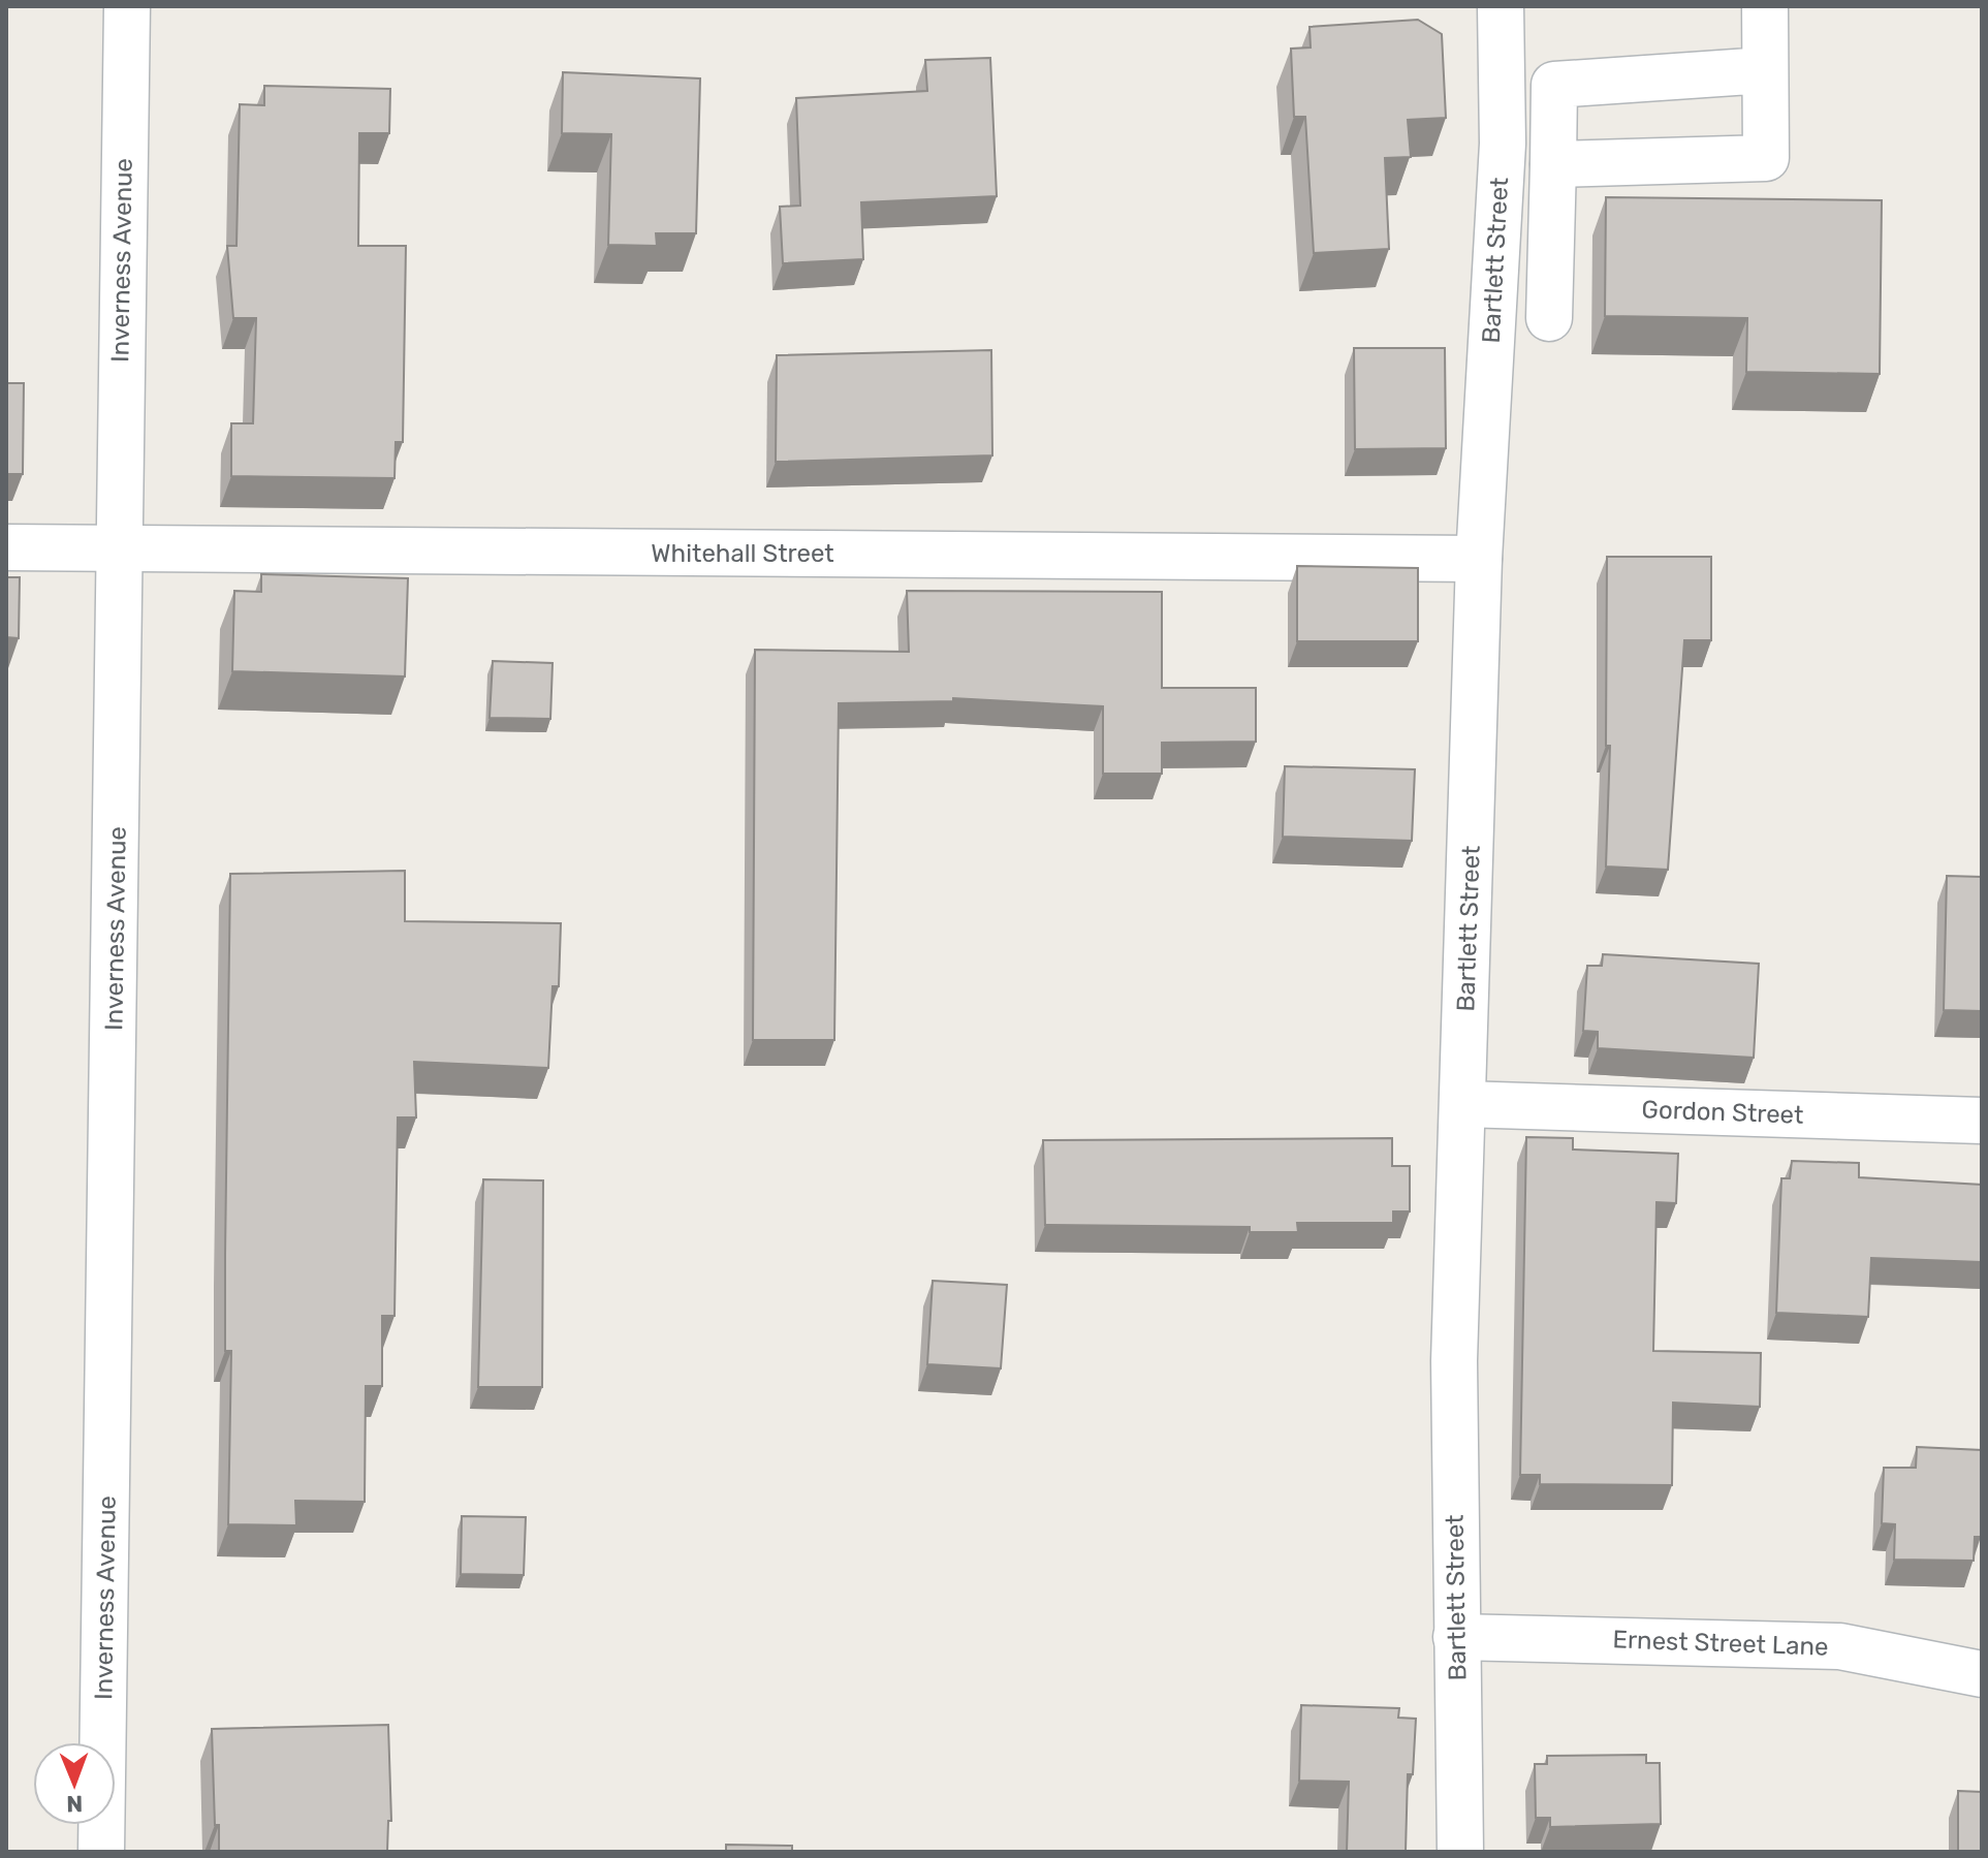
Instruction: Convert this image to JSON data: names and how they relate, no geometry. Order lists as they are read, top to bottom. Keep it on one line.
{"streets":{"street":["Inverness Avenue","Bartlett Street","Whitehall Street","Gordon Street","Ernest Street Lane"]},"crossings":[["Inverness Avenue","Whitehall Street"],["Bartlett Street","Whitehall Street"],["Bartlett Street","Gordon Street"],["Bartlett Street","Ernest Street Lane"]],"north":"bottom"}
